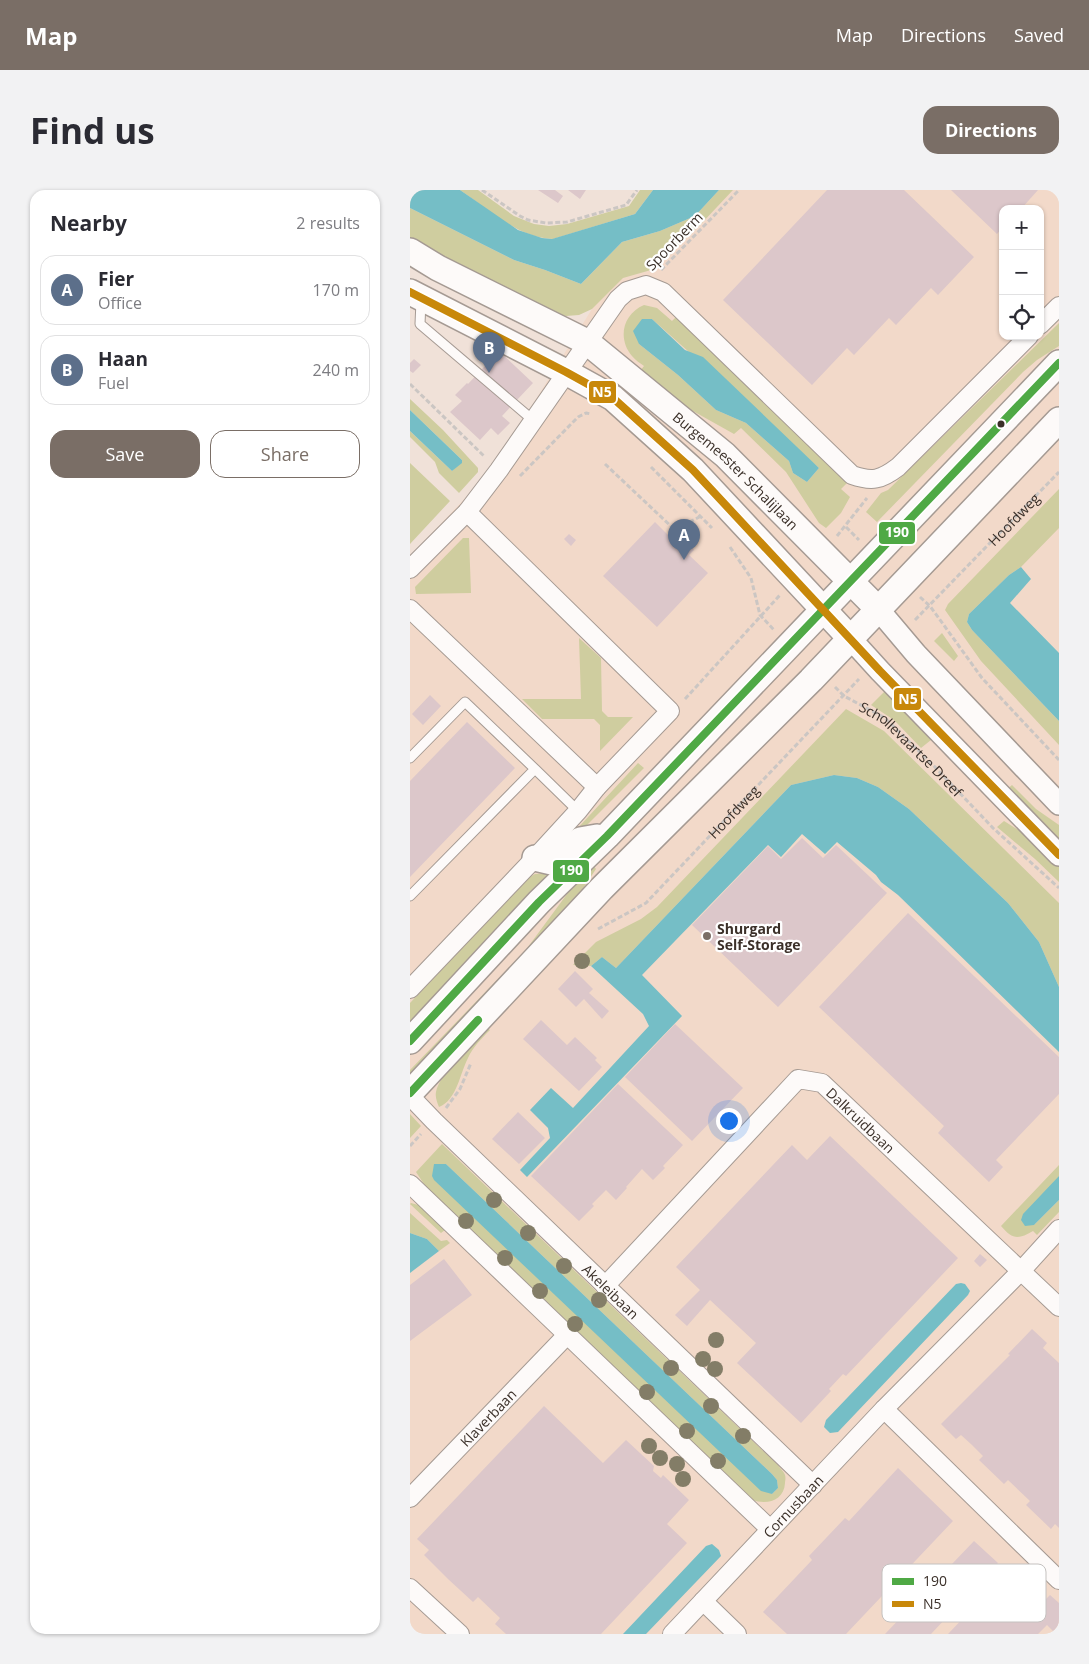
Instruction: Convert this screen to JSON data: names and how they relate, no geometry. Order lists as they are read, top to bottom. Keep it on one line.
{"streets":{"main road":["Burgemeester Schalijlaan"],"street":["Schollevaartse Dreef","Dalkruidbaan","Akeleibaan","Klaverbaan","Cornusbaan"],"path":["Spoorberm","Hoofdweg"]},"crossings":[["Burgemeester Schalijlaan","Schollevaartse Dreef"],["Hoofdweg","Schollevaartse Dreef"],["Dalkruidbaan","Akeleibaan"],["Dalkruidbaan","Cornusbaan"],["Akeleibaan","Cornusbaan"]],"places":["Shurgard Self-Storage"],"lines":["transit line N5","transit line 190"],"legend":["190","N5"],"page":{"header":"Map","nav":["Map","Directions","Saved"],"buttons":["Directions",["Save","Share"]],"title":"Find us","heading":["Nearby","2 results"],"map_buttons":["+","−"],"list":[{"mark":"A","name":"Fier","note":"Office","value":"170 m"},{"mark":"B","name":"Haan","note":"Fuel","value":"240 m"}],"pins":["B","A"]}}
